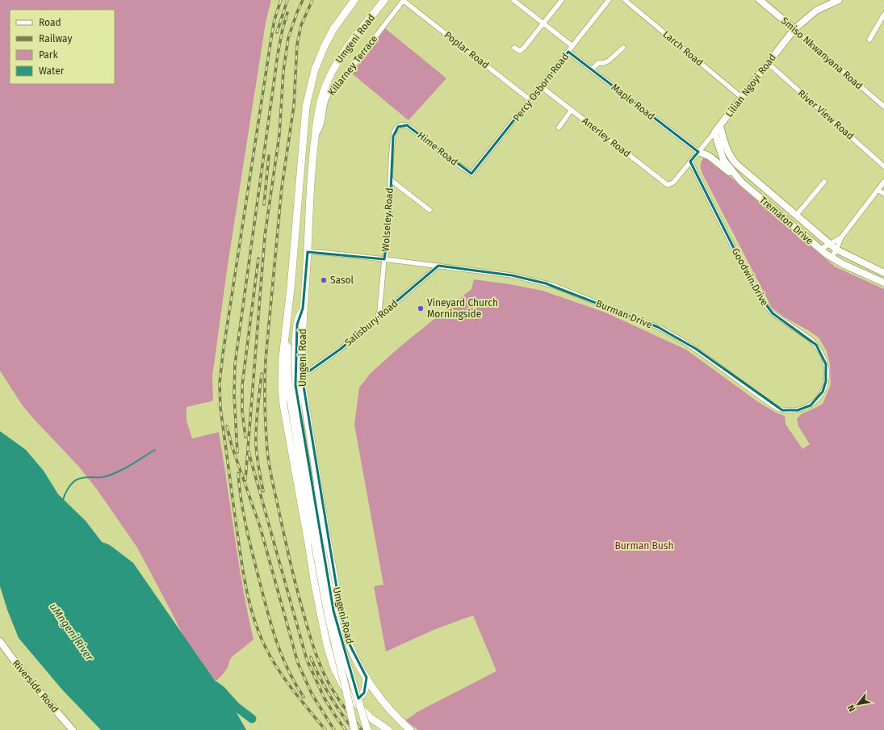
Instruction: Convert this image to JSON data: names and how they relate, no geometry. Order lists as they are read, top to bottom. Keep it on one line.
{"streets":{"main road":["Umgeni Road"],"street":["Larch Road","Poplar Road","Smiso Nkwanyana Road","Killarney Terrace","Lilian Ngoyi Road","Percy Osborn Road","Maple Road","River View Road","Anerley Road","Hime Road","Wolseley Road","Trematon Drive","Goodwin Drive","Burman Drive","Salisbury Road","Riverside Road"]},"crossings":[["Umgeni Road","Killarney Terrace"],["Umgeni Road","Burman Drive"],["Umgeni Road","Salisbury Road"],["Larch Road","Lilian Ngoyi Road"],["Poplar Road","Killarney Terrace"],["Poplar Road","Percy Osborn Road"],["Smiso Nkwanyana Road","Lilian Ngoyi Road"],["Lilian Ngoyi Road","Maple Road"],["Lilian Ngoyi Road","River View Road"],["Lilian Ngoyi Road","Anerley Road"],["Lilian Ngoyi Road","Trematon Drive"],["Lilian Ngoyi Road","Goodwin Drive"],["Percy Osborn Road","Maple Road"],["Percy Osborn Road","Anerley Road"],["Percy Osborn Road","Hime Road"],["Hime Road","Wolseley Road"],["Wolseley Road","Burman Drive"],["Wolseley Road","Salisbury Road"],["Goodwin Drive","Burman Drive"],["Burman Drive","Salisbury Road"]],"water":["uMngeni River"],"parks":["Burman Bush"],"places":["Sasol","Vineyard Church Morningside"],"legend":["Road","Railway","Park","Water"],"north":"bottom left"}
